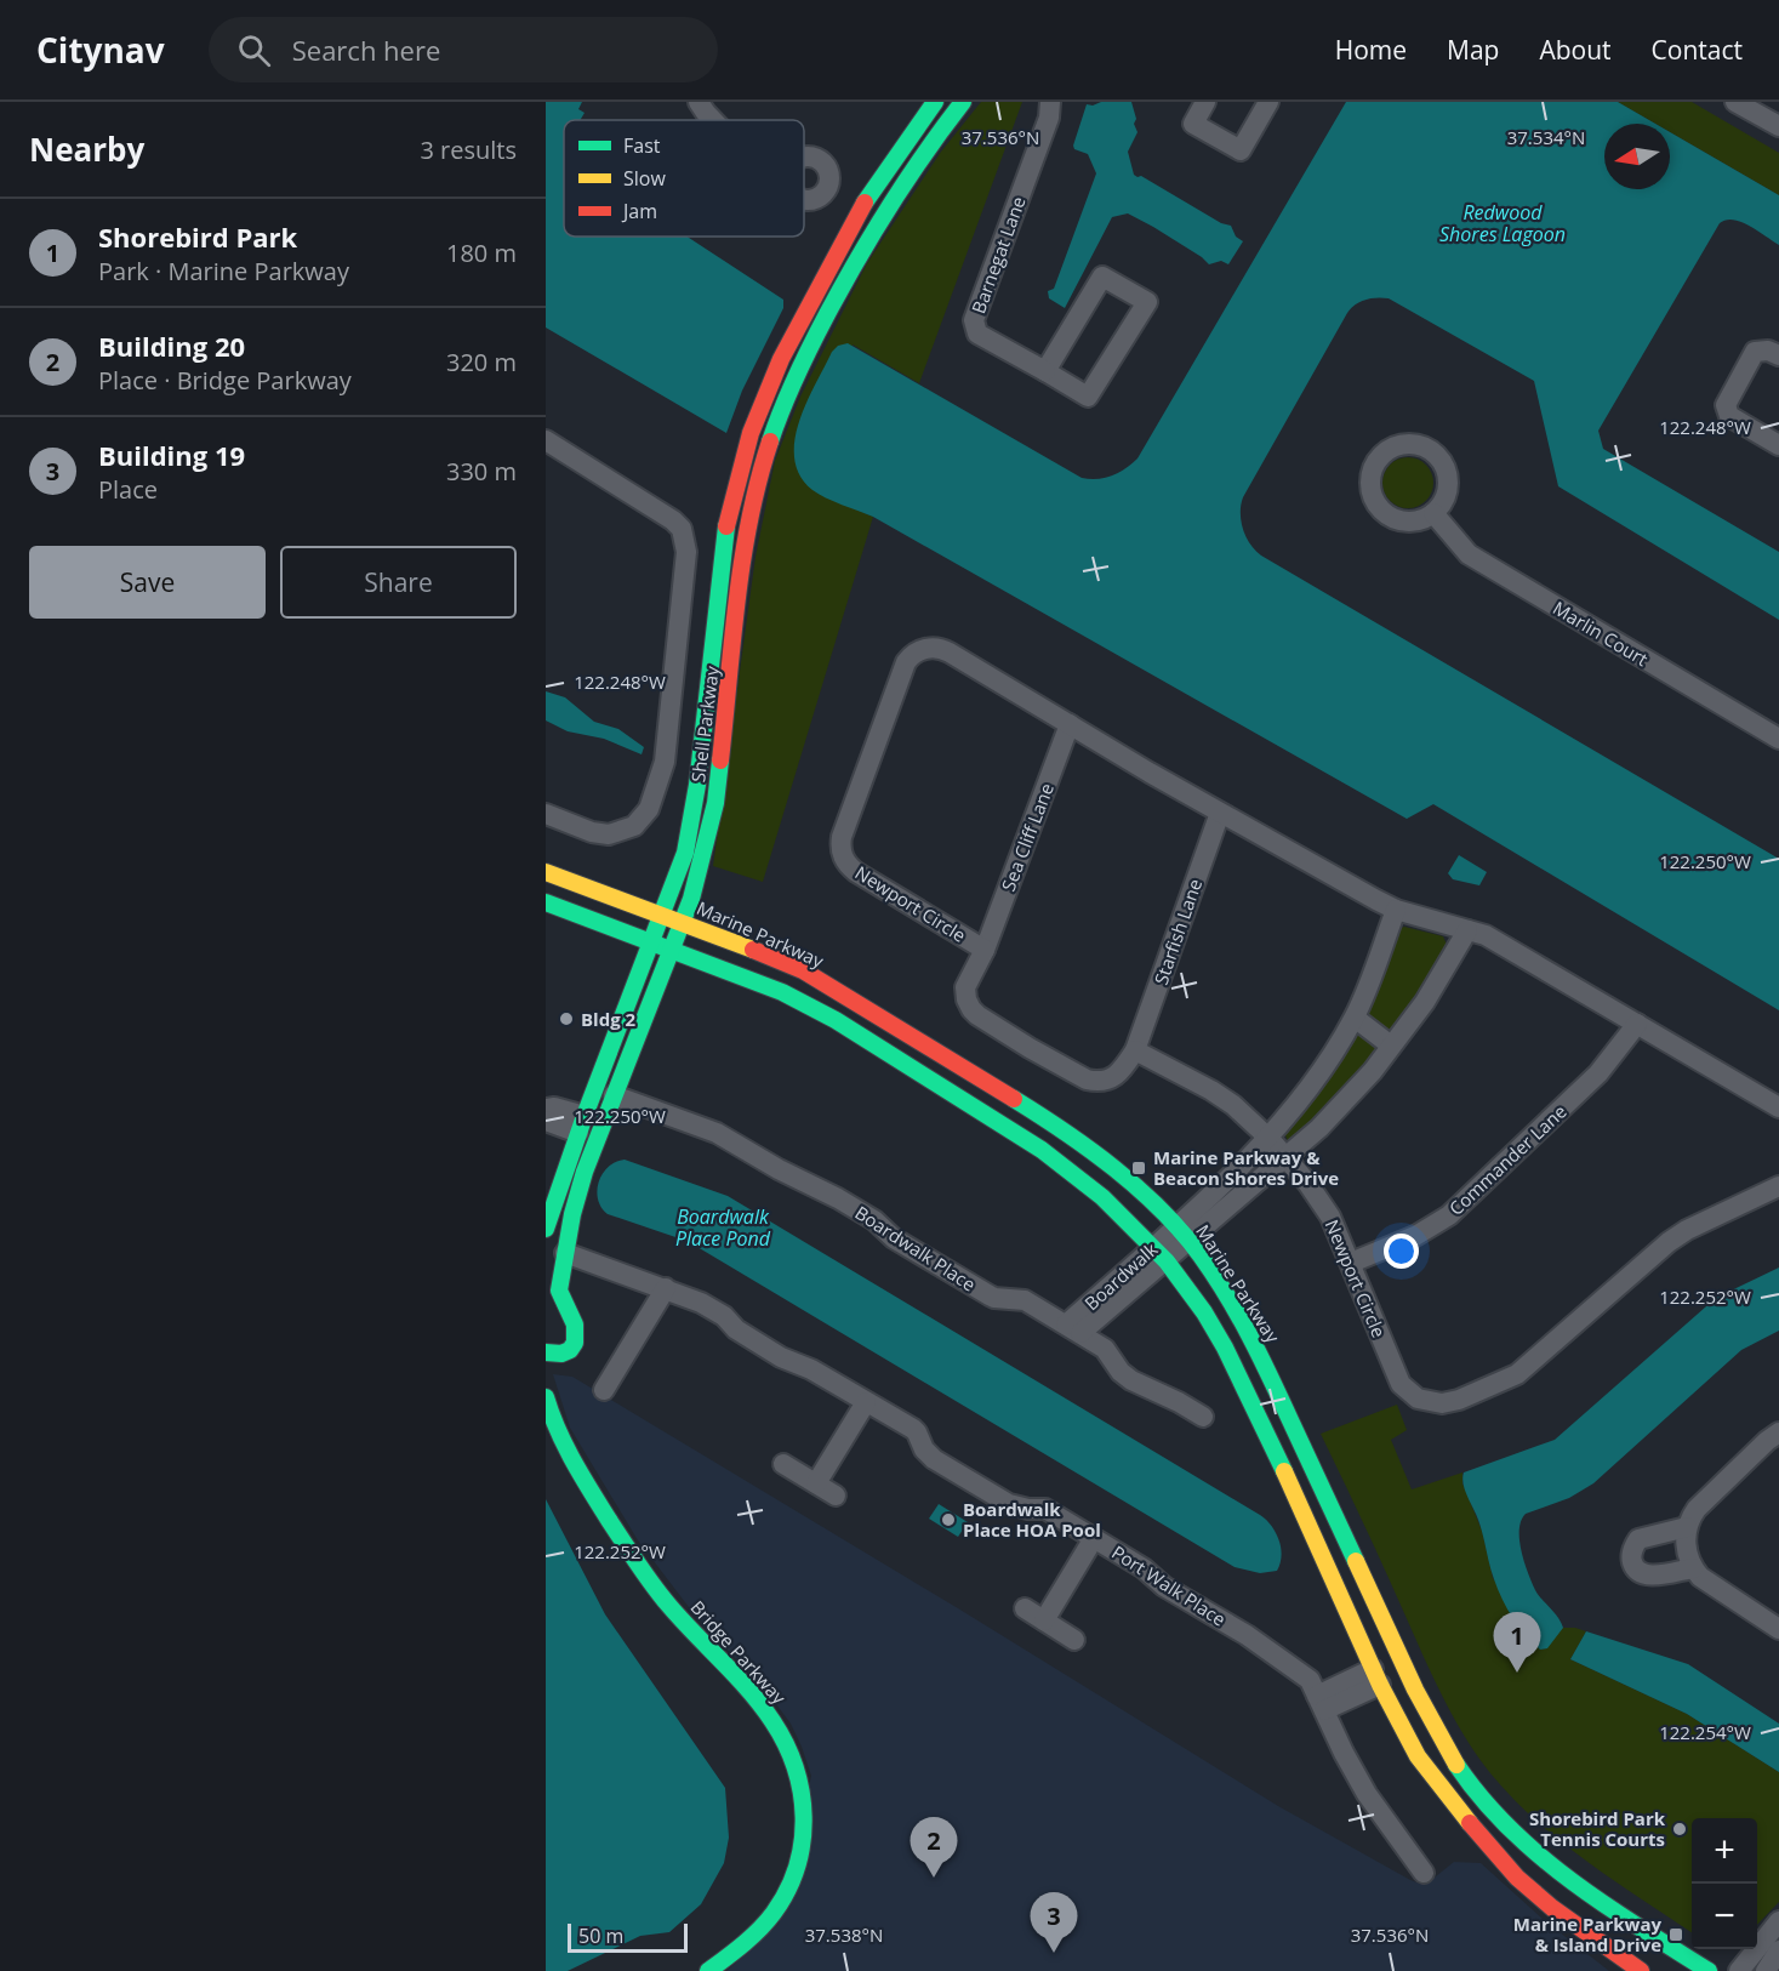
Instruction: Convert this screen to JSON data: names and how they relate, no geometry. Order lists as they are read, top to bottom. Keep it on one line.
{"streets":{"street":["Barnegat Lane","Marlin Court","Shell Parkway","Sea Cliff Lane","Newport Circle","Starfish Lane","Marine Parkway","Commander Lane","Boardwalk Place","Boardwalk","Port Walk Place","Bridge Parkway"]},"crossings":[["Shell Parkway","Marine Parkway"],["Shell Parkway","Boardwalk Place"],["Shell Parkway","Port Walk Place"],["Sea Cliff Lane","Newport Circle"],["Newport Circle","Starfish Lane"],["Newport Circle","Commander Lane"],["Marine Parkway","Boardwalk"],["Boardwalk Place","Boardwalk"]],"water":["Redwood Shores Lagoon","Boardwalk Place Pond"],"places":{"other":["Bldg 2","Boardwalk Place HOA Pool","Shorebird Park Tennis Courts"],"transit":["Marine Parkway & Beacon Shores Drive","Marine Parkway & Island Drive"]},"legend":["Fast","Slow","Jam"],"scale_bar":"50 m","north":"left","page":{"header":"Citynav","search":"Search here","nav":["Home","Map","About","Contact"],"heading":["Nearby","3 results"],"list":[{"mark":"1","name":"Shorebird Park","note":"Park · Marine Parkway","value":"180 m"},{"mark":"2","name":"Building 20","note":"Place · Bridge Parkway","value":"320 m"},{"mark":"3","name":"Building 19","note":"Place","value":"330 m"}],"buttons":["Save","Share"],"pins":["1","2","3"],"map_buttons":["+","−"],"scale":"50 m"},"coordinates":["37.536°N","37.534°N","122.248°W","122.250°W","122.252°W","122.254°W","37.538°N"]}
